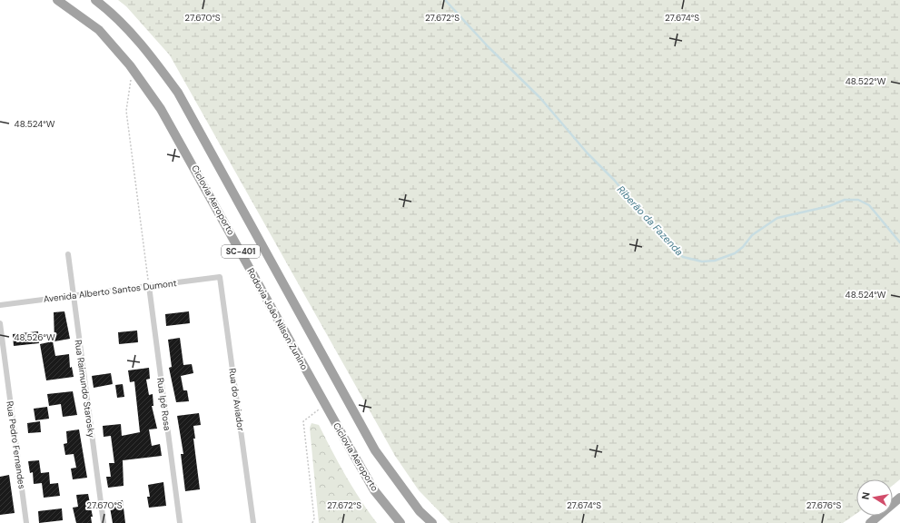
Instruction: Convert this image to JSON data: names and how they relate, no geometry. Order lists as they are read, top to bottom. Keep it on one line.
{"streets":{"highway":["SC-401","Rodovia João Nilson Zunino"],"street":["Avenida Alberto Santos Dumont","Rua Raimundo Starosky","Rua do Aviador","Rua Ipê Rosa","Rua Pedro Fernandes"]},"crossings":[["Avenida Alberto Santos Dumont","Rua Raimundo Starosky"],["Avenida Alberto Santos Dumont","Rua do Aviador"],["Avenida Alberto Santos Dumont","Rua Ipê Rosa"]],"water":["Riberão da Fazenda"],"north":"left","coordinates":["27.670°S","27.672°S","27.674°S","48.522°W","48.524°W","48.526°W","27.676°S"]}
